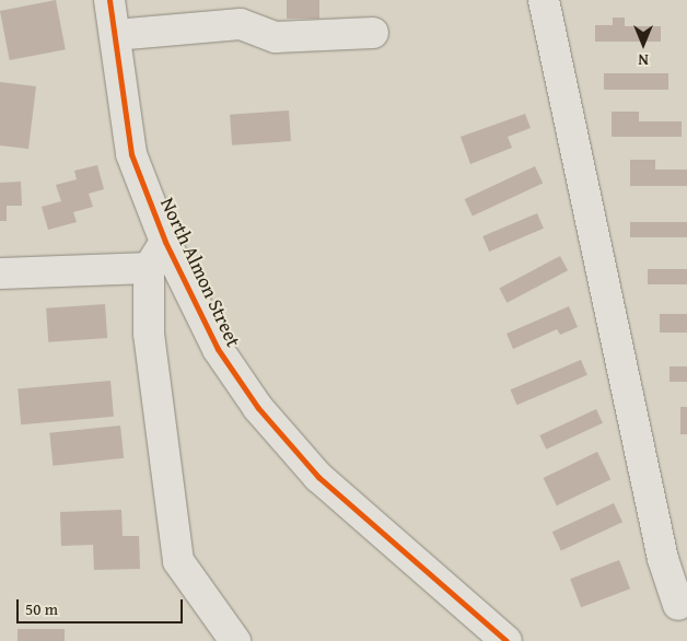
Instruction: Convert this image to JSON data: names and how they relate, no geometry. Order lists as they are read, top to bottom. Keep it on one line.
{"streets":{"street":["North Almon Street"]},"scale_bar":"50 m","north":"bottom"}
